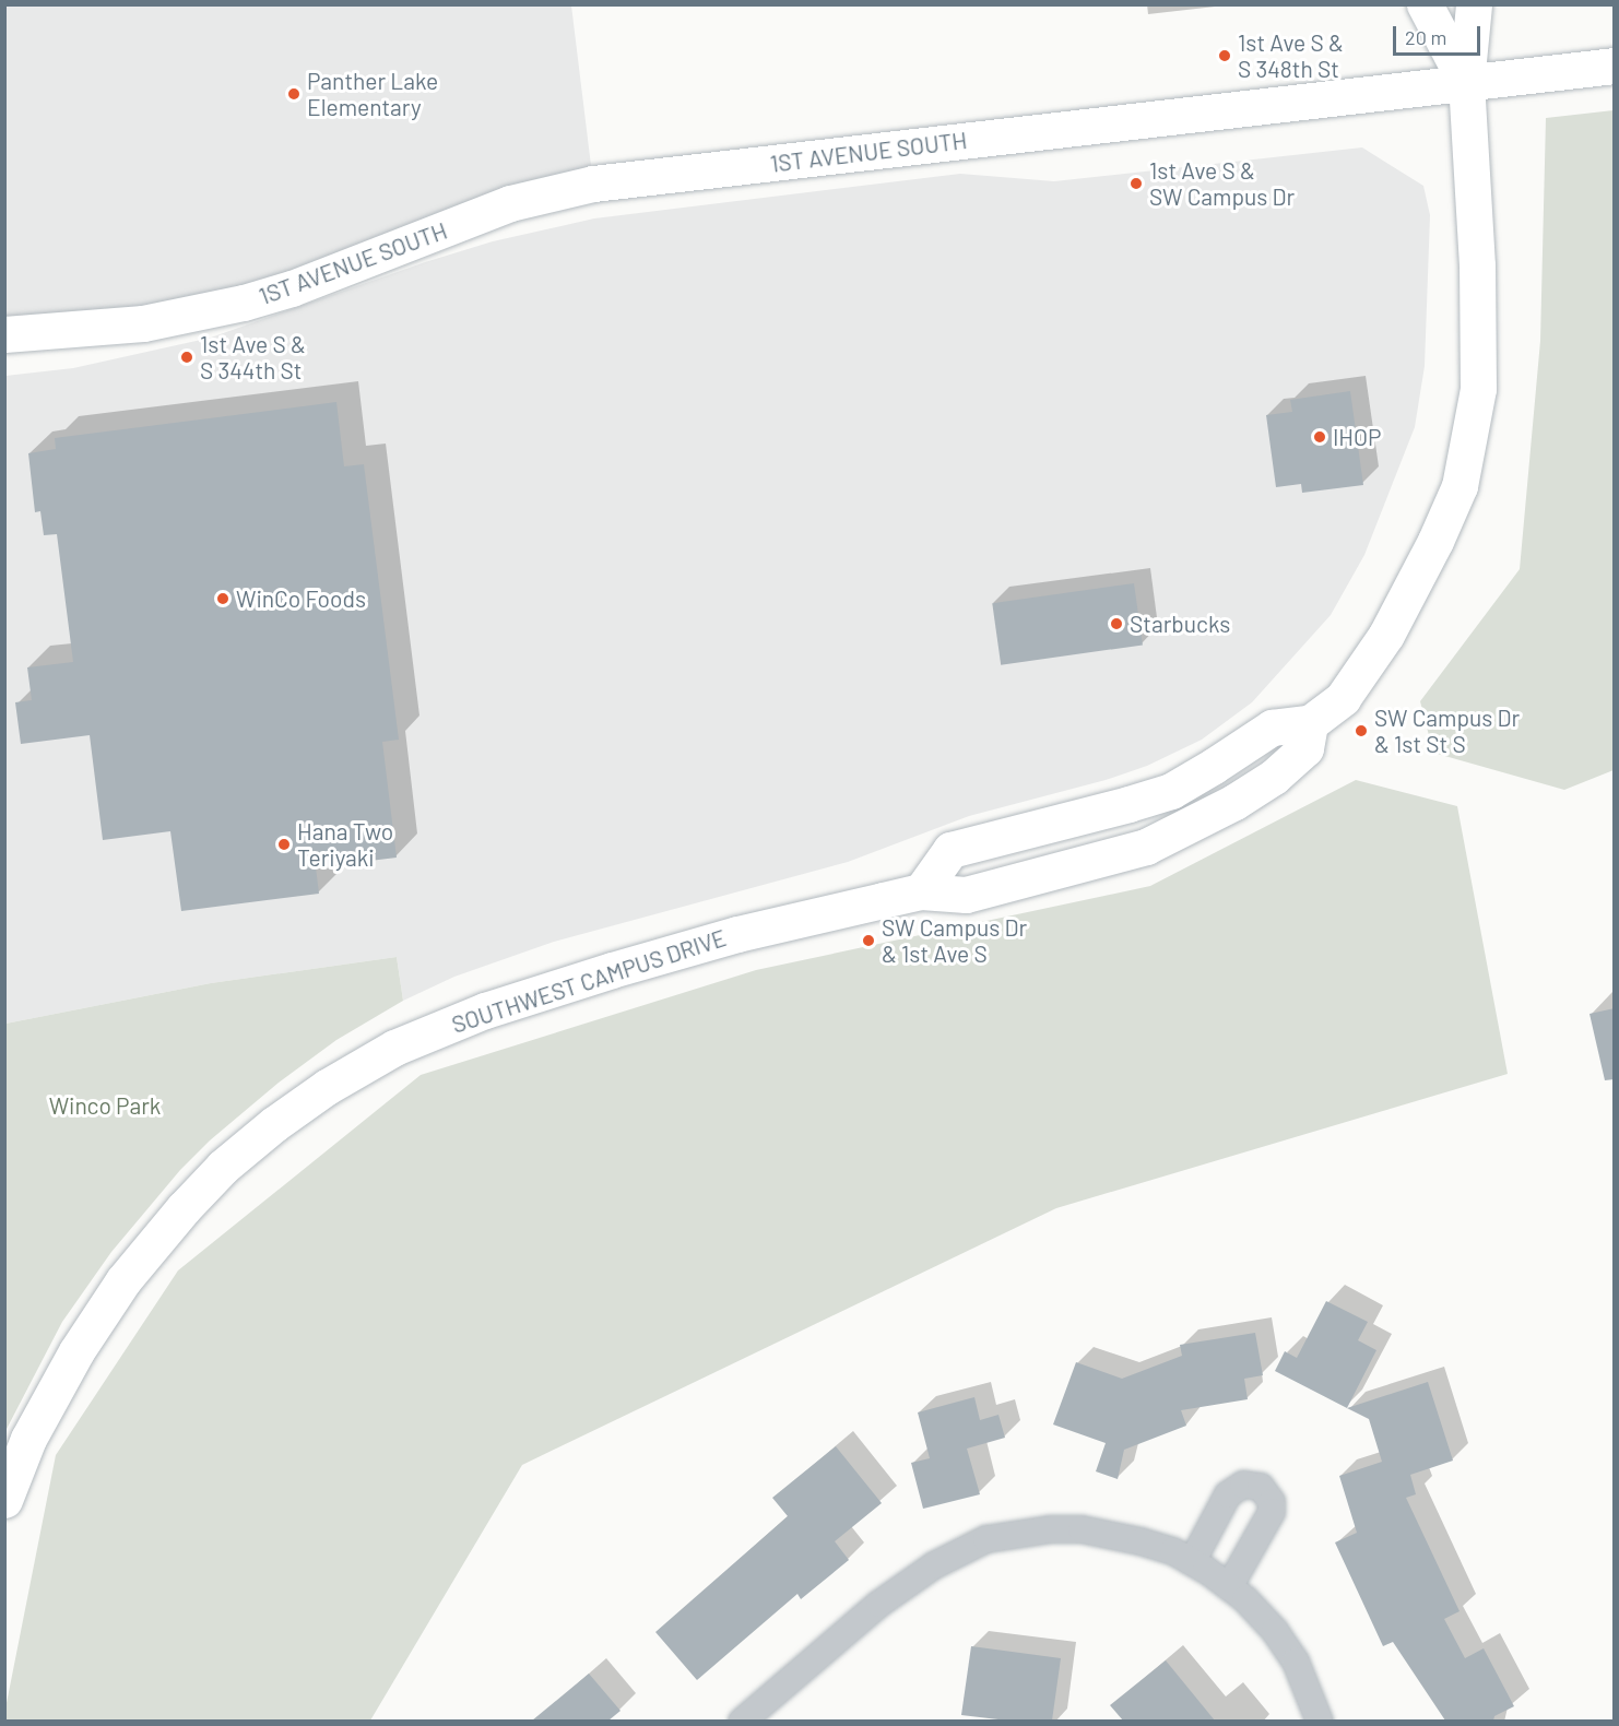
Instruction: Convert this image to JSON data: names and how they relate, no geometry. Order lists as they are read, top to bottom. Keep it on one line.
{"streets":{"main road":["1ST AVENUE SOUTH","SOUTHWEST CAMPUS DRIVE"]},"parks":["Winco Park"],"places":["1st Ave S & S 348th St","Panther Lake Elementary","1st Ave S & SW Campus Dr","1st Ave S & S 344th St","IHOP","WinCo Foods","Starbucks","SW Campus Dr & 1st St S","Hana Two Teriyaki","SW Campus Dr & 1st Ave S"],"scale_bar":"20 m"}
